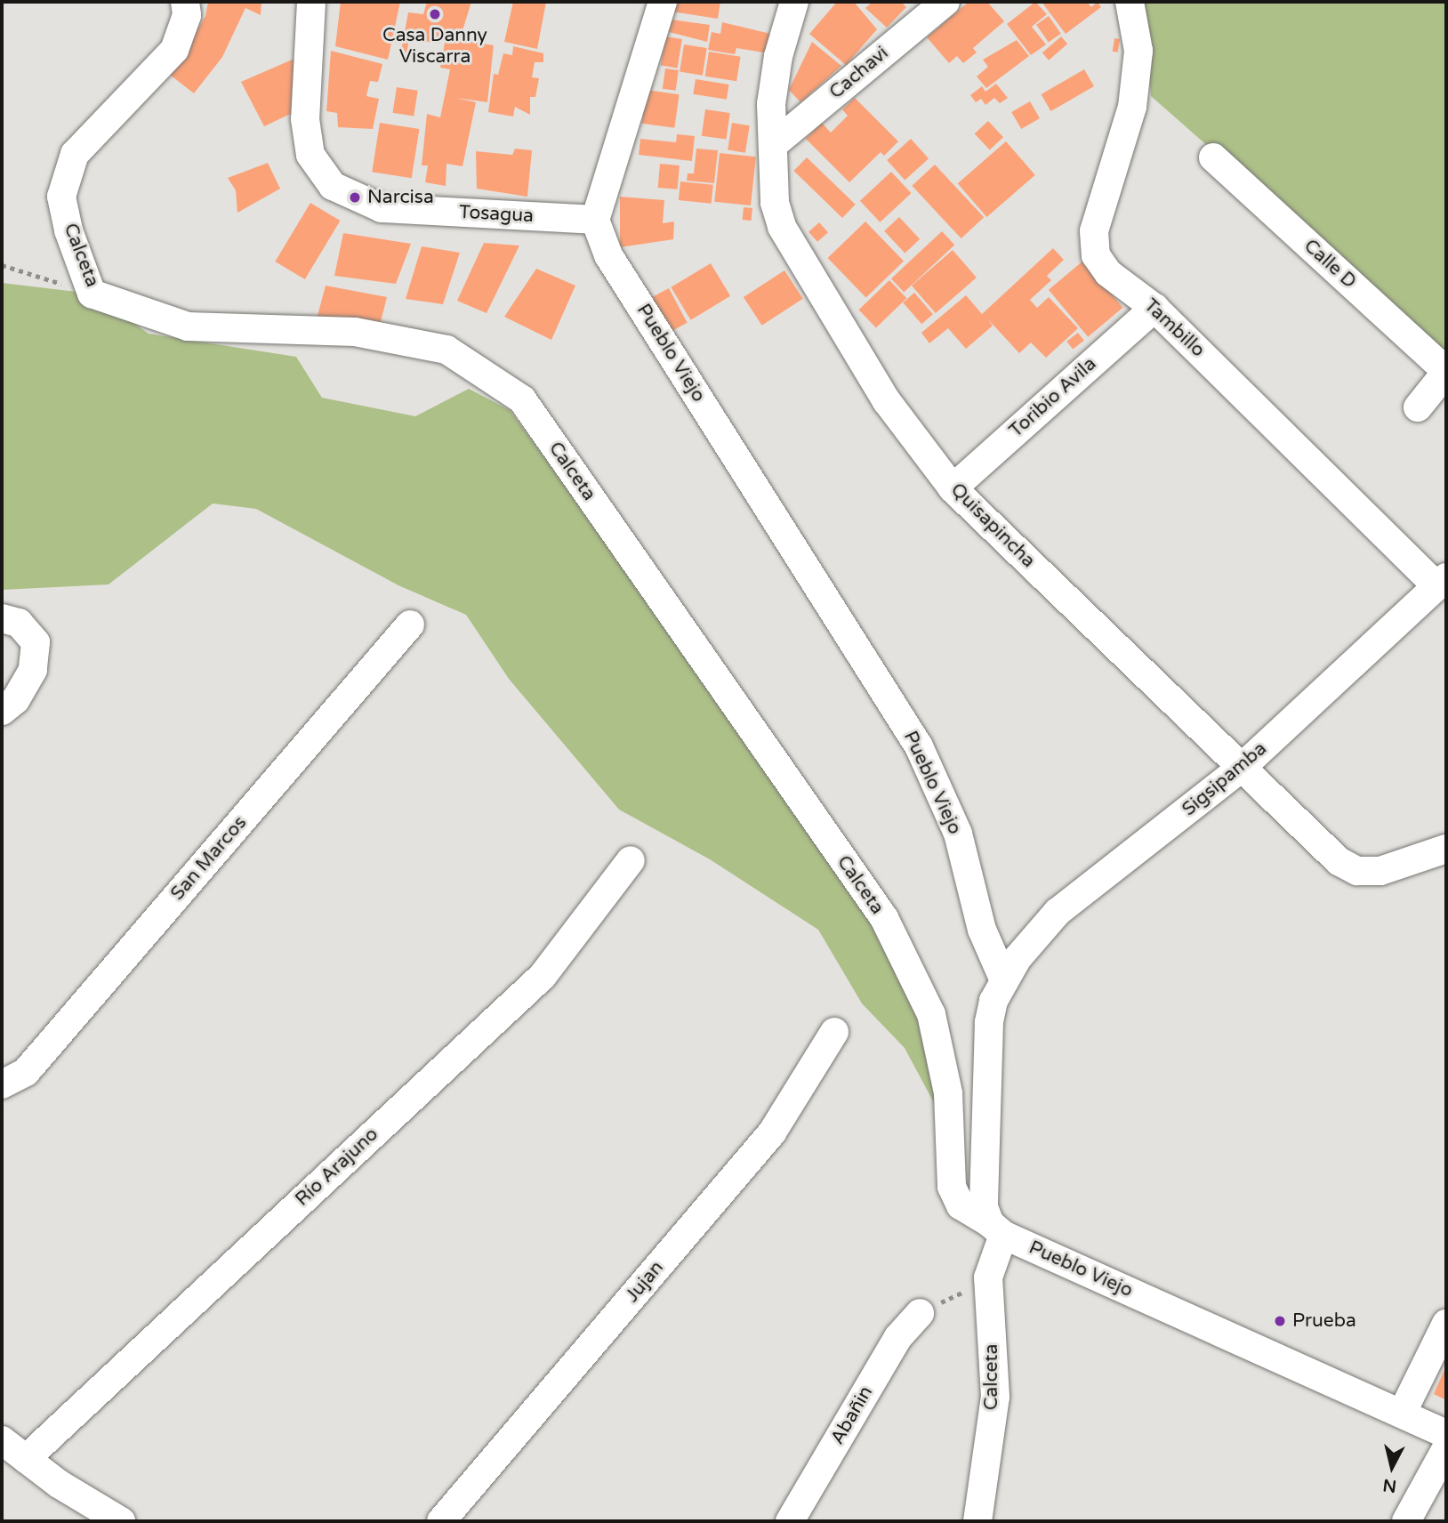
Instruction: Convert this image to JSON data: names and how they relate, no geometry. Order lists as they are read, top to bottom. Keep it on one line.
{"streets":{"street":["Cachavi","Tosagua","Calceta","Calle D","Tambillo","Pueblo Viejo","Toribio Avila","Quisapincha","Sigsipamba","San Marcos","Río Arajuno","Jujan","Abañin"]},"crossings":[["Cachavi","Quisapincha"],["Tosagua","Pueblo Viejo"],["Calceta","Pueblo Viejo"],["Tambillo","Toribio Avila"],["Tambillo","Sigsipamba"],["Pueblo Viejo","Sigsipamba"],["Toribio Avila","Quisapincha"],["Quisapincha","Sigsipamba"]],"places":["Casa Danny Viscarra","Narcisa","Prueba"],"north":"bottom"}
